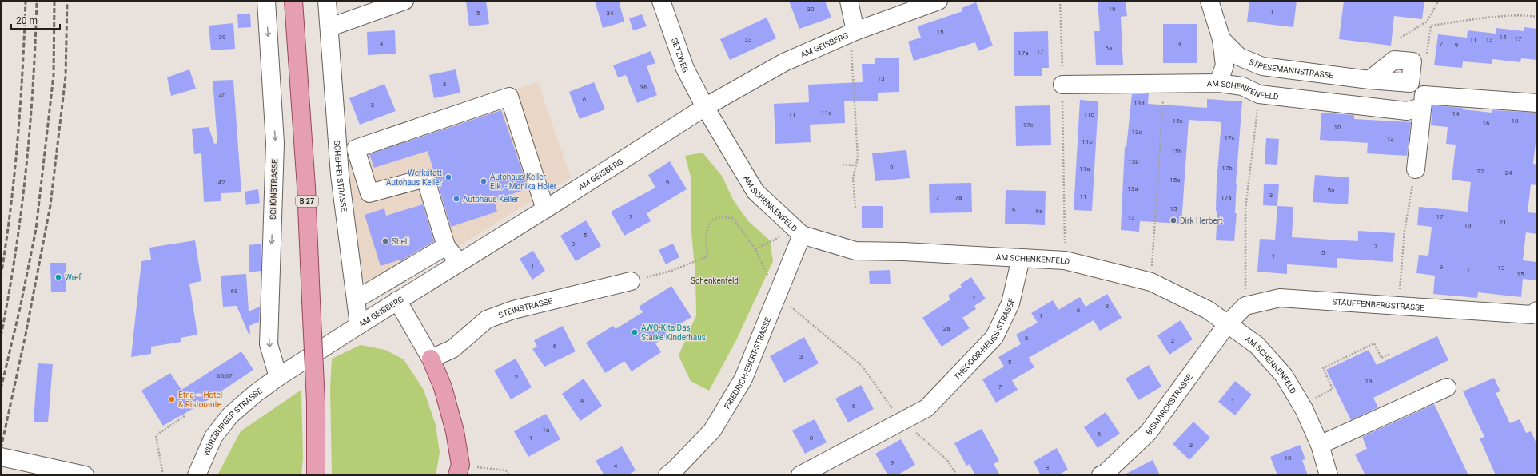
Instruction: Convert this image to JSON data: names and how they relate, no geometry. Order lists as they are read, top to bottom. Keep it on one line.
{"streets":{"main road":["B 27"],"street":["AM GEISBERG","SETZWEG","STRESEMANNSTRASSE","AM SCHENKENFELD","SCHEFFELSTRASSE","SCHÖNSTRASSE","STAUFFENBERGSTRASSE","STEINSTRASSE","THEODOR-HEUSS-STRASSE","FRIEDRICH-EBERT-STRASSE","BISMARCKSTRASSE","WÜRZBURGER STRASSE"]},"crossings":[["AM GEISBERG","SETZWEG"],["AM GEISBERG","AM SCHENKENFELD"],["AM GEISBERG","SCHEFFELSTRASSE"],["AM GEISBERG","SCHÖNSTRASSE"],["AM GEISBERG","WÜRZBURGER STRASSE"],["SETZWEG","AM SCHENKENFELD"],["STRESEMANNSTRASSE","AM SCHENKENFELD"],["AM SCHENKENFELD","THEODOR-HEUSS-STRASSE"],["AM SCHENKENFELD","FRIEDRICH-EBERT-STRASSE"],["AM SCHENKENFELD","BISMARCKSTRASSE"],["SCHÖNSTRASSE","WÜRZBURGER STRASSE"]],"one_way":["SCHÖNSTRASSE"],"parks":["Schenkenfeld"],"places":["Werkstatt Autohaus Keller","Autohaus Keller E.k. - Monika Hoier","Autohaus Keller","Dirk Herbert","Shell","Wref","AWO-Kita Das Starke Kinderhaus","Etna – Hotel & Ristorante"],"house_numbers":["30","19","1","5","34","15","39","15","17","33","11","13","4","4","7","9","6a","17","17a","13","3","36","40","6","13d","2","11a","14","11","11c","15c","18","16","17c","10","13c","17c","12","11b","15b","13b","5","17b","11a","22","24","15a","42","9","13a","5a","3","11","7","7a","17a","15","9","9a","7","17","13","21","19","5","3","7","5","1","1","9","13","11","15","68","2","8","6","1","2a","3","2","6","3","5","66;67","2","19","7","4","1","6","1a","6","1","8","3","10","9","4","8"],"scale_bar":"20 m"}
